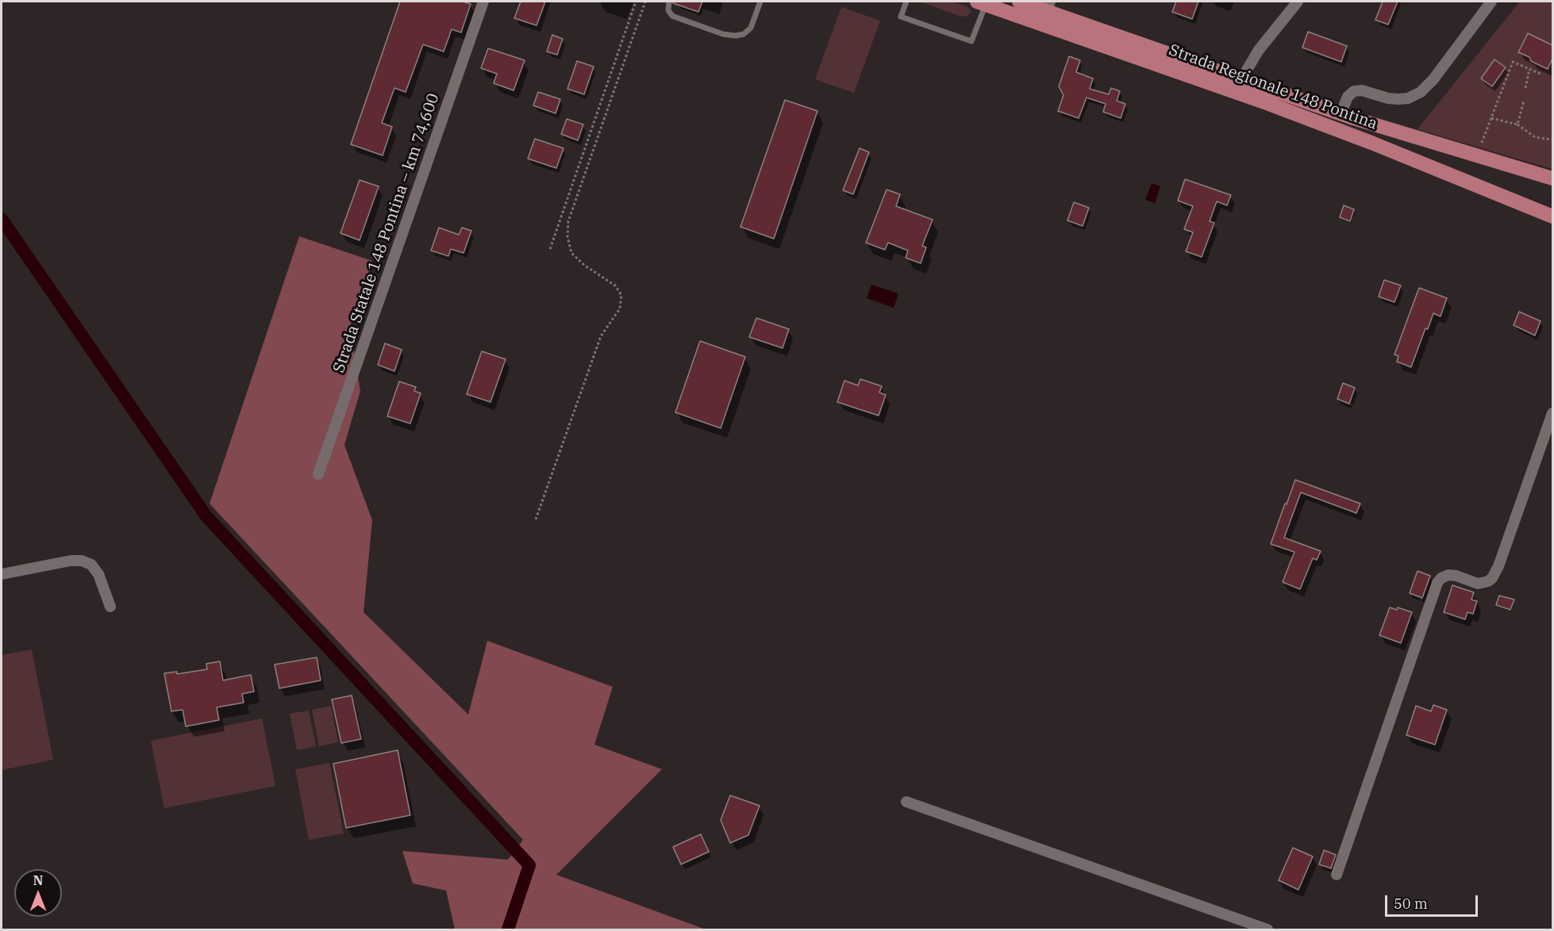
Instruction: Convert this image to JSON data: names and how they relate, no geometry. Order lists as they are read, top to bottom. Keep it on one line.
{"streets":{"main road":["Strada Regionale 148 Pontina"],"street":["Strada Statale 148 Pontina – km 74,600"]},"scale_bar":"50 m","north":"top"}
